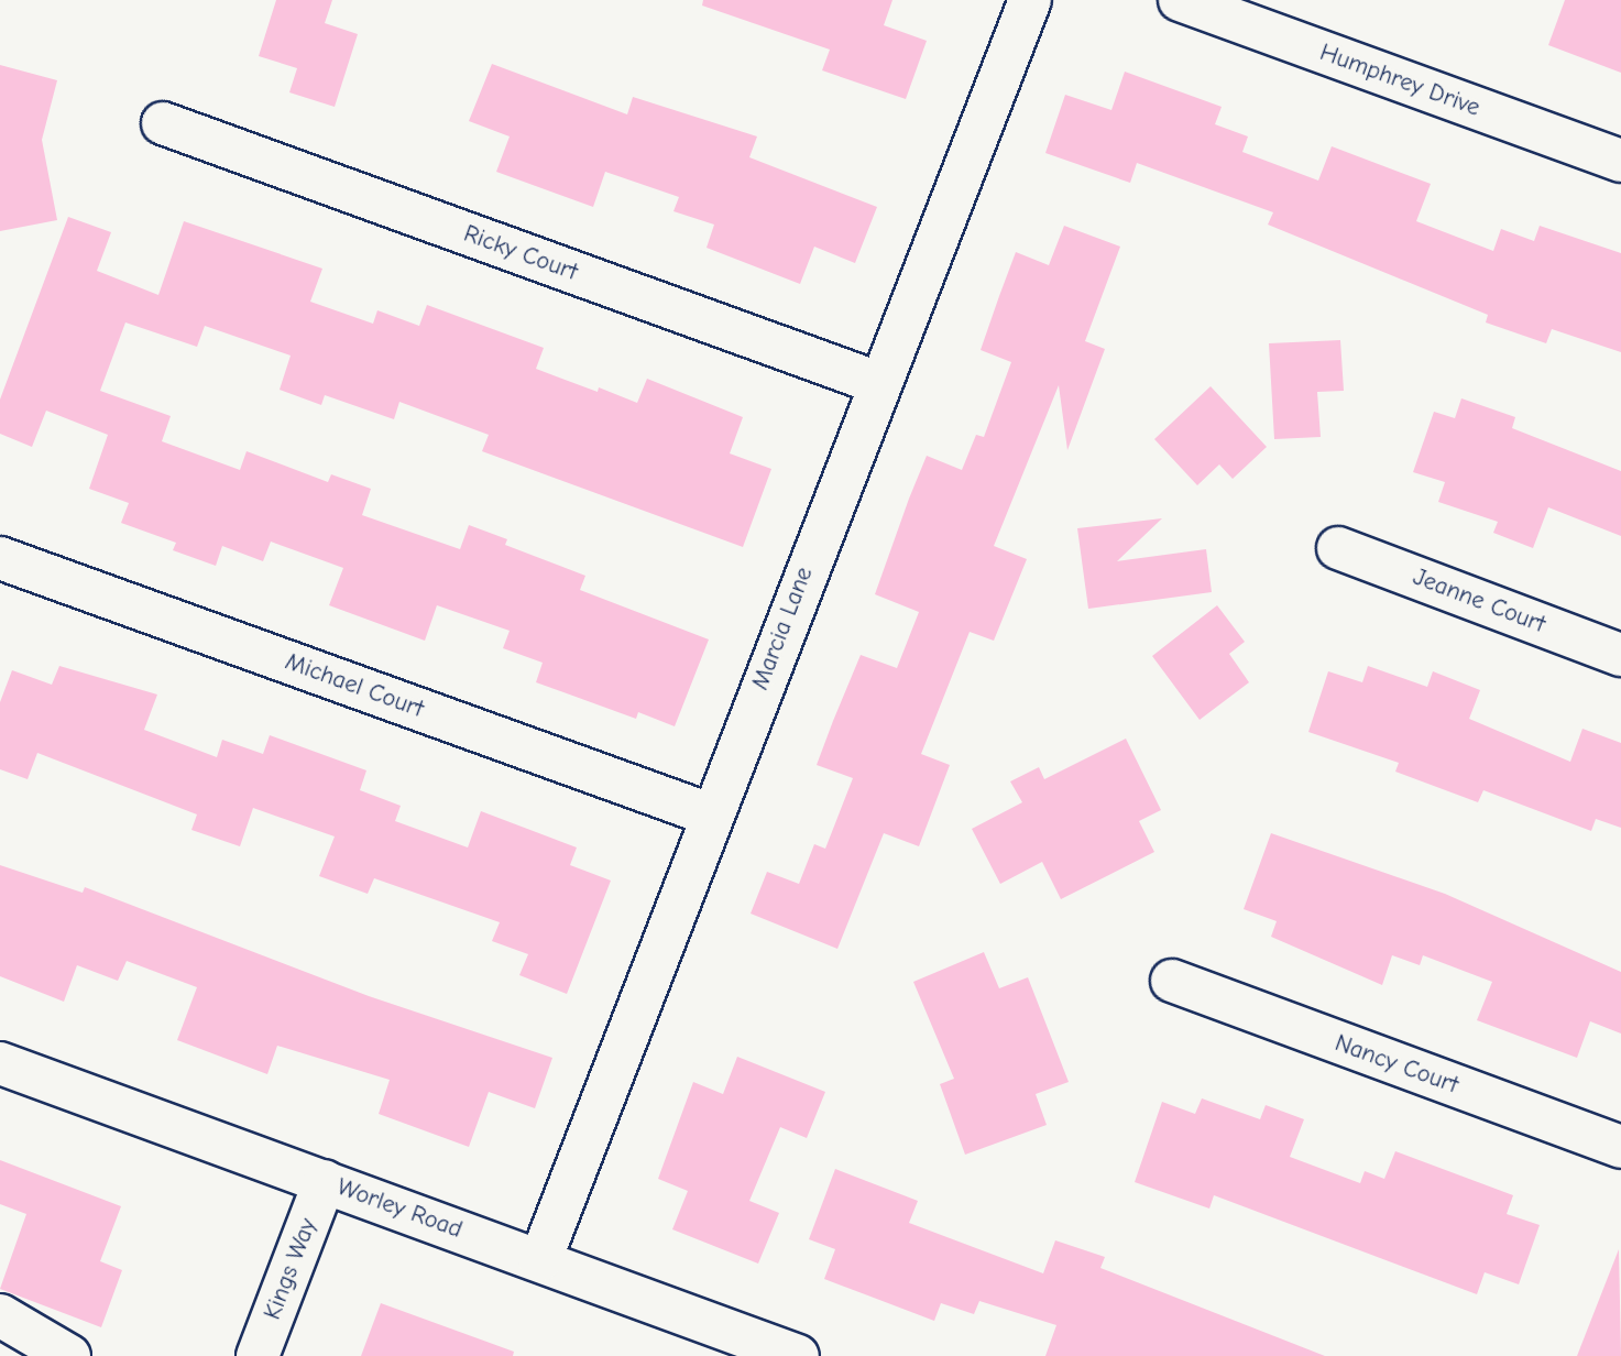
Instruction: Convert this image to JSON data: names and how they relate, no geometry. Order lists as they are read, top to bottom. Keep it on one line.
{"streets":{"street":["Humphrey Drive","Ricky Court","Jeanne Court","Marcia Lane","Michael Court","Nancy Court","Worley Road","Kings Way"]},"crossings":[["Ricky Court","Marcia Lane"],["Marcia Lane","Michael Court"],["Marcia Lane","Worley Road"],["Worley Road","Kings Way"]]}
